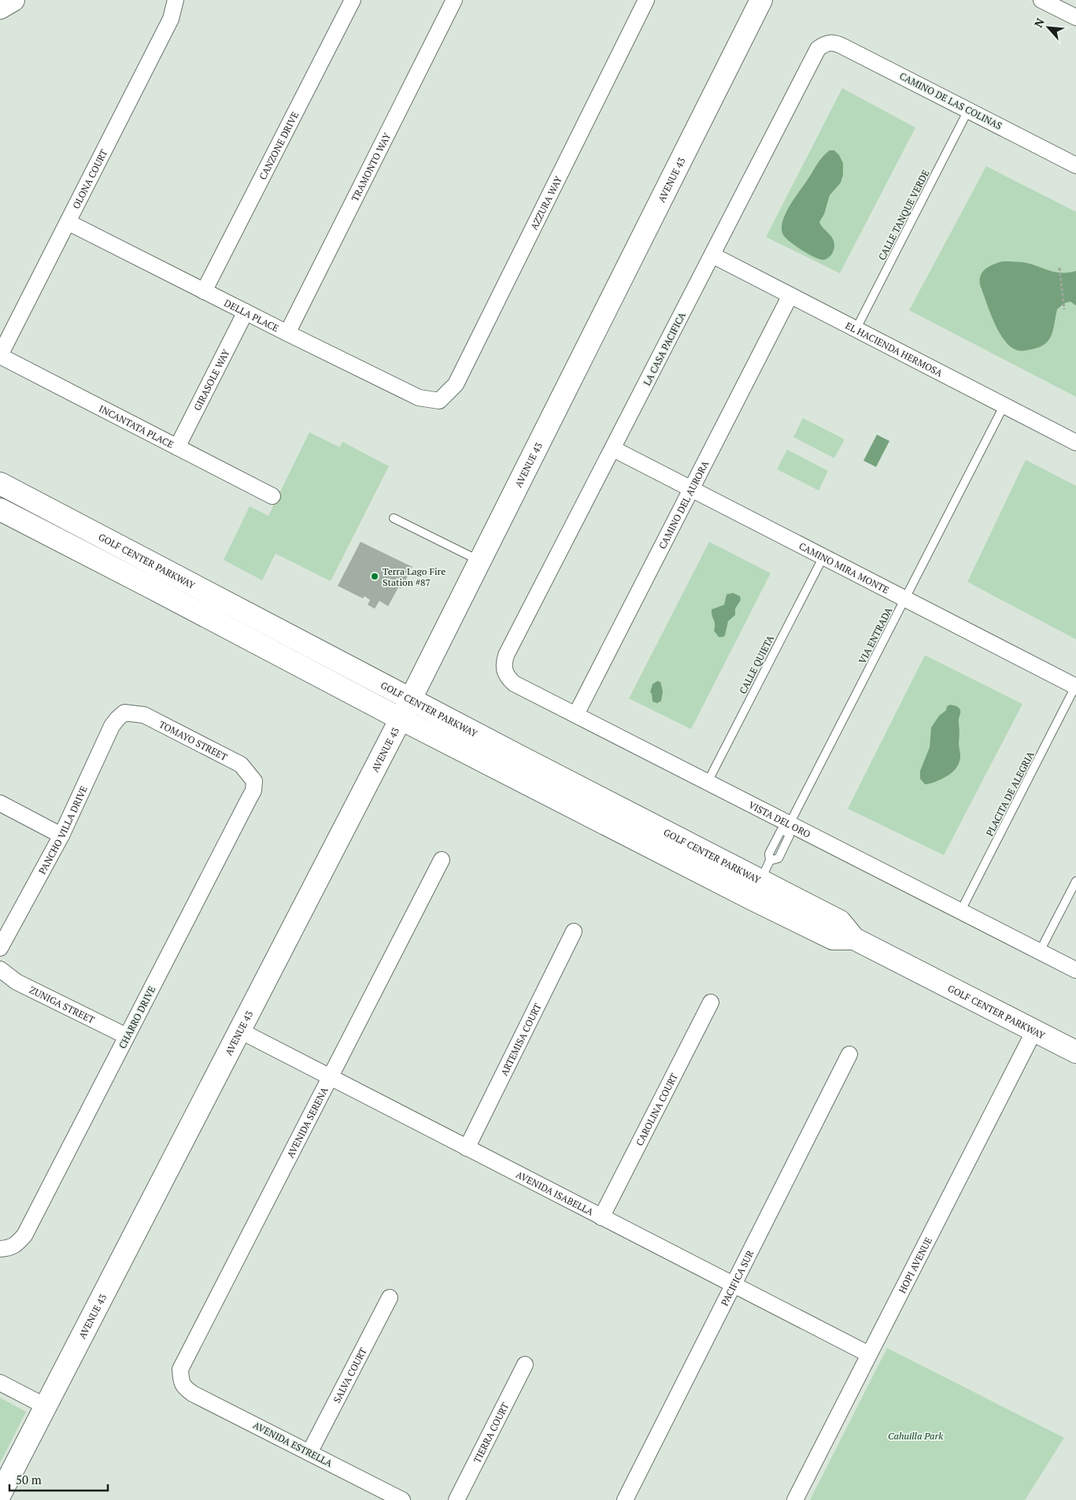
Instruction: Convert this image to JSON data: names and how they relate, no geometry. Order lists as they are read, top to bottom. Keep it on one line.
{"streets":{"main road":["AVENUE 43","GOLF CENTER PARKWAY"],"street":["CAMINO DE LAS COLINAS","CANZONE DRIVE","TRAMONTO WAY","OLONA COURT","AZZURA WAY","DELLA PLACE","LA CASA PACIFICA","EL HACIENDA HERMOSA","GIRASOLE WAY","INCANTATA PLACE","CAMINO DEL AURORA","CAMINO MIRA MONTE","TOMAYO STREET","VISTA DEL ORO","PANCHO VILLA DRIVE","ZUNIGA STREET","CHARRO DRIVE","ARTEMISA COURT","CAROLINA COURT","AVENIDA SERENA","AVENIDA ISABELLA","HOPI AVENUE","PACIFICA SUR","SALVA COURT","TIERRA COURT","AVENIDA ESTRELLA"],"lane":["CALLE TANQUE VERDE","VIA ENTRADA","CALLE QUIETA","PLACITA DE ALEGRIA"]},"crossings":[["CAMINO DE LAS COLINAS","CALLE TANQUE VERDE"],["CAMINO DE LAS COLINAS","LA CASA PACIFICA"],["CANZONE DRIVE","DELLA PLACE"],["TRAMONTO WAY","DELLA PLACE"],["OLONA COURT","DELLA PLACE"],["OLONA COURT","INCANTATA PLACE"],["AVENUE 43","GOLF CENTER PARKWAY"],["AVENUE 43","AVENIDA ISABELLA"],["AZZURA WAY","DELLA PLACE"],["CALLE TANQUE VERDE","EL HACIENDA HERMOSA"],["DELLA PLACE","GIRASOLE WAY"],["LA CASA PACIFICA","EL HACIENDA HERMOSA"],["LA CASA PACIFICA","CAMINO MIRA MONTE"],["LA CASA PACIFICA","VISTA DEL ORO"],["EL HACIENDA HERMOSA","CAMINO DEL AURORA"],["EL HACIENDA HERMOSA","VIA ENTRADA"],["GIRASOLE WAY","INCANTATA PLACE"],["CAMINO DEL AURORA","CAMINO MIRA MONTE"],["CAMINO DEL AURORA","VISTA DEL ORO"],["GOLF CENTER PARKWAY","VIA ENTRADA"],["GOLF CENTER PARKWAY","HOPI AVENUE"],["CAMINO MIRA MONTE","VIA ENTRADA"],["CAMINO MIRA MONTE","CALLE QUIETA"],["CAMINO MIRA MONTE","PLACITA DE ALEGRIA"],["VIA ENTRADA","VISTA DEL ORO"],["CALLE QUIETA","VISTA DEL ORO"],["TOMAYO STREET","PANCHO VILLA DRIVE"],["TOMAYO STREET","CHARRO DRIVE"],["PLACITA DE ALEGRIA","VISTA DEL ORO"],["ZUNIGA STREET","CHARRO DRIVE"],["ARTEMISA COURT","AVENIDA ISABELLA"],["CAROLINA COURT","AVENIDA ISABELLA"],["AVENIDA SERENA","AVENIDA ISABELLA"],["AVENIDA SERENA","AVENIDA ESTRELLA"],["AVENIDA ISABELLA","HOPI AVENUE"],["AVENIDA ISABELLA","PACIFICA SUR"],["SALVA COURT","AVENIDA ESTRELLA"]],"parks":["Cahuilla Park"],"places":["Terra Lago Fire Station #87"],"scale_bar":"50 m","north":"top left"}
